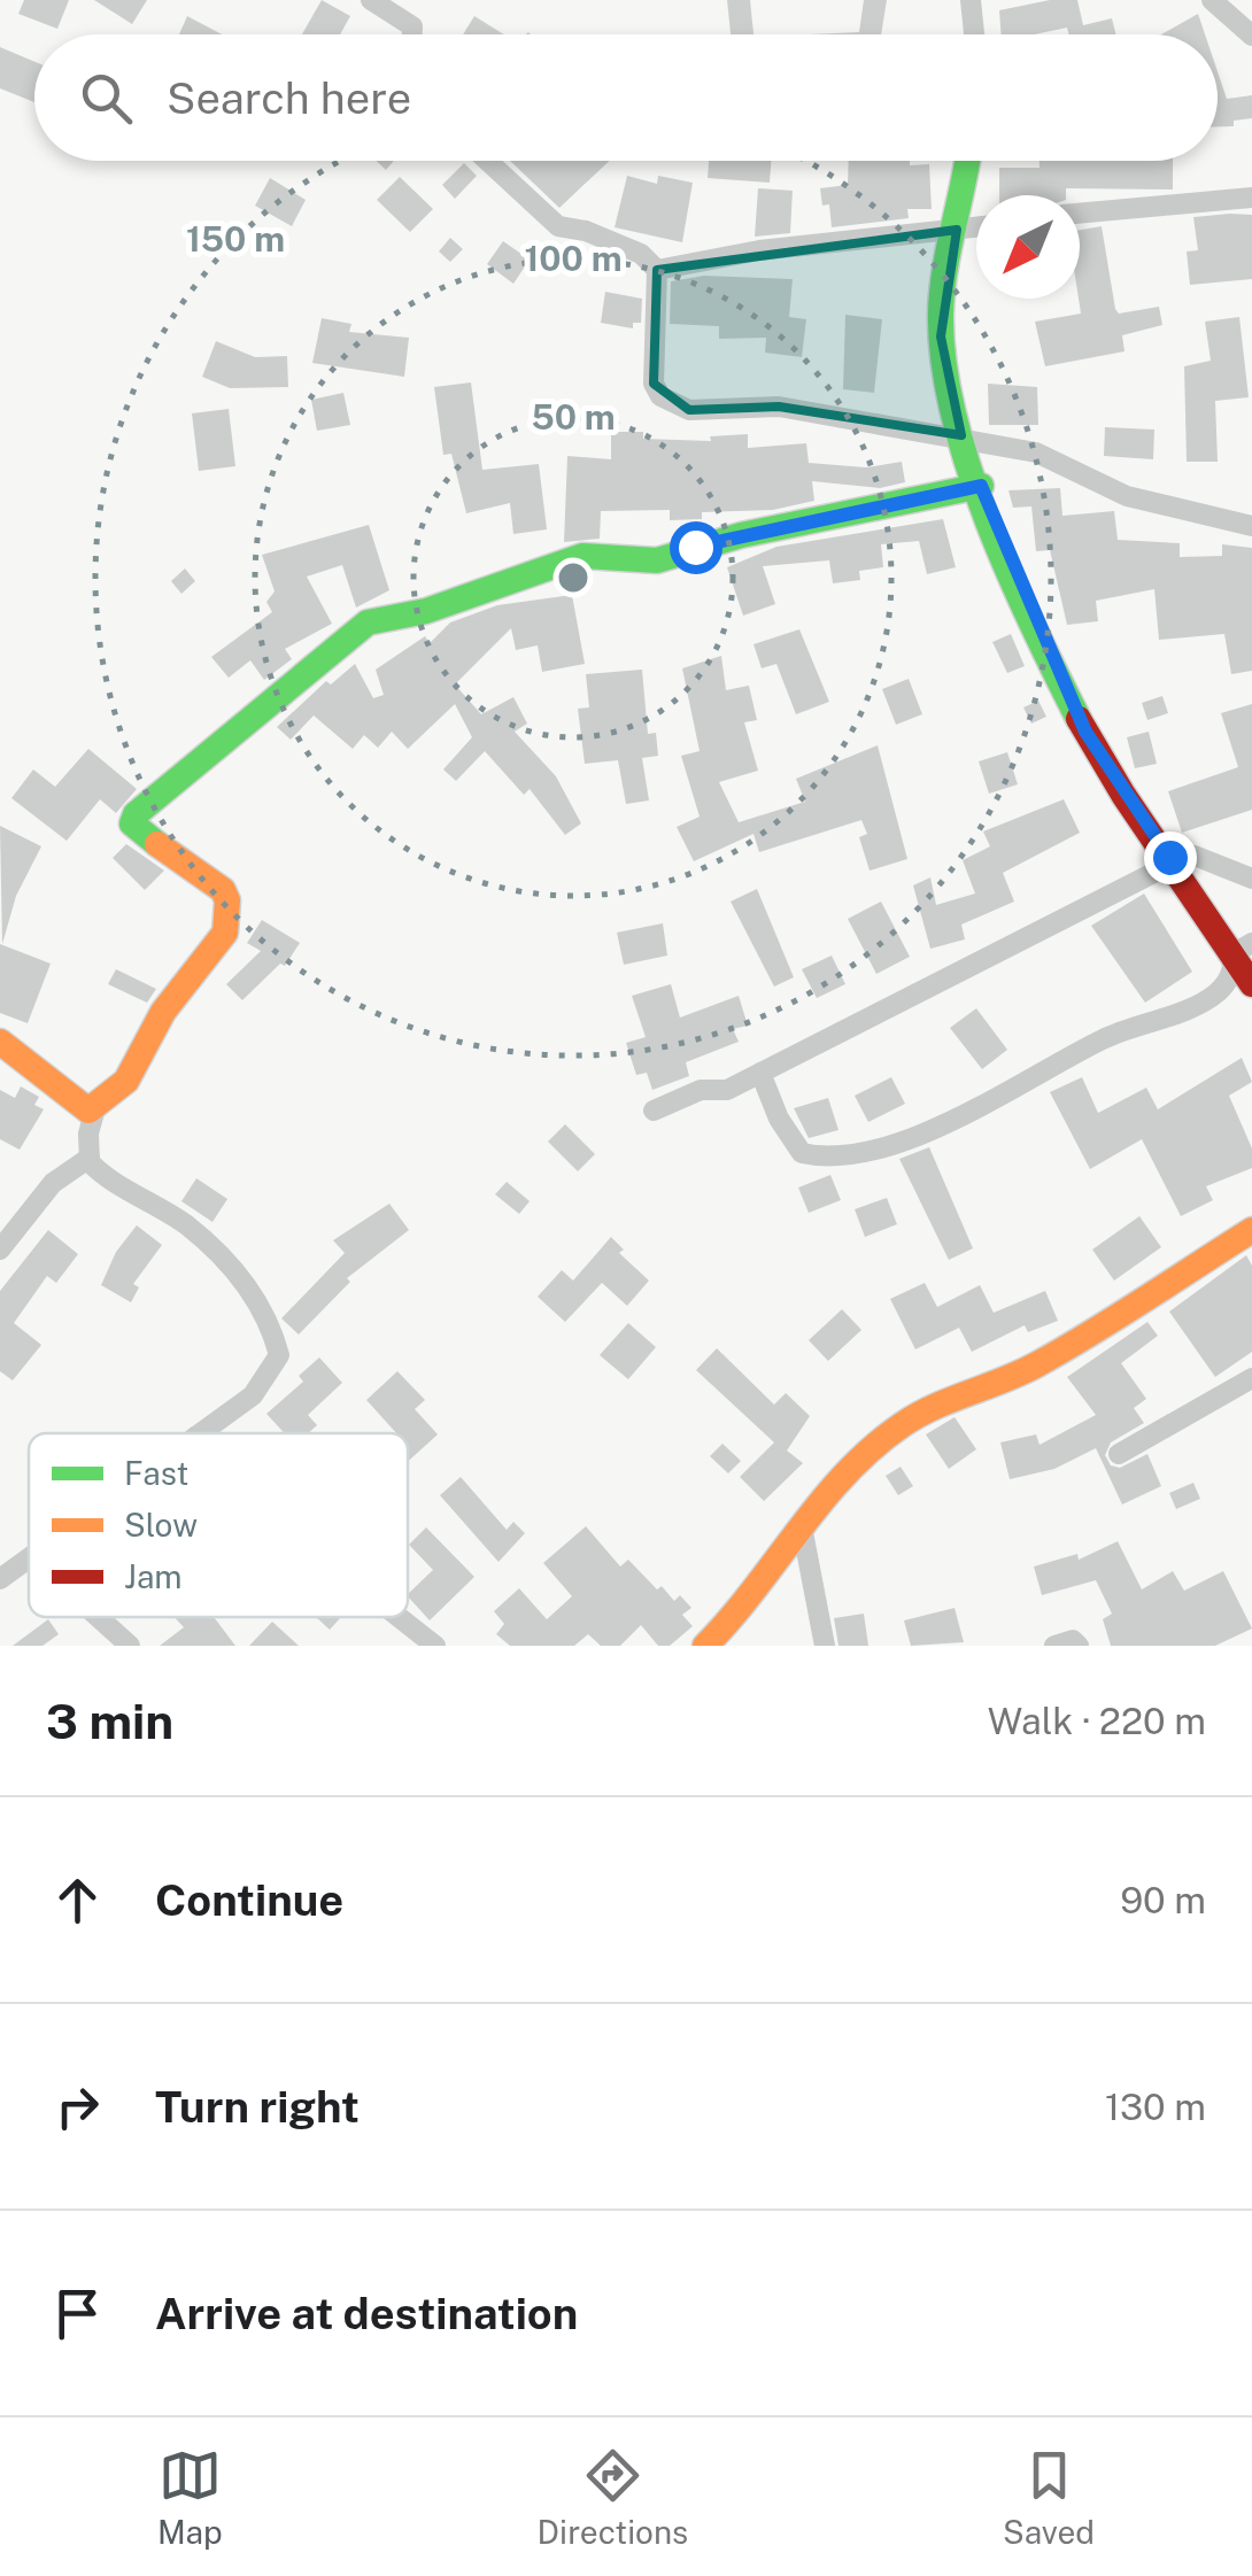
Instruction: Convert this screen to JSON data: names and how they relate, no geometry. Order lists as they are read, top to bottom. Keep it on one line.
{"legend":["Fast","Slow","Jam"],"north":"bottom left","page":{"search":"Search here","heading":["3 min","Walk · 220 m"],"list":[["Continue","90 m"],["Turn right","130 m"],"Arrive at destination"],"nav":["Map","Directions","Saved"]},"rings":["150 m","100 m","50 m"]}
